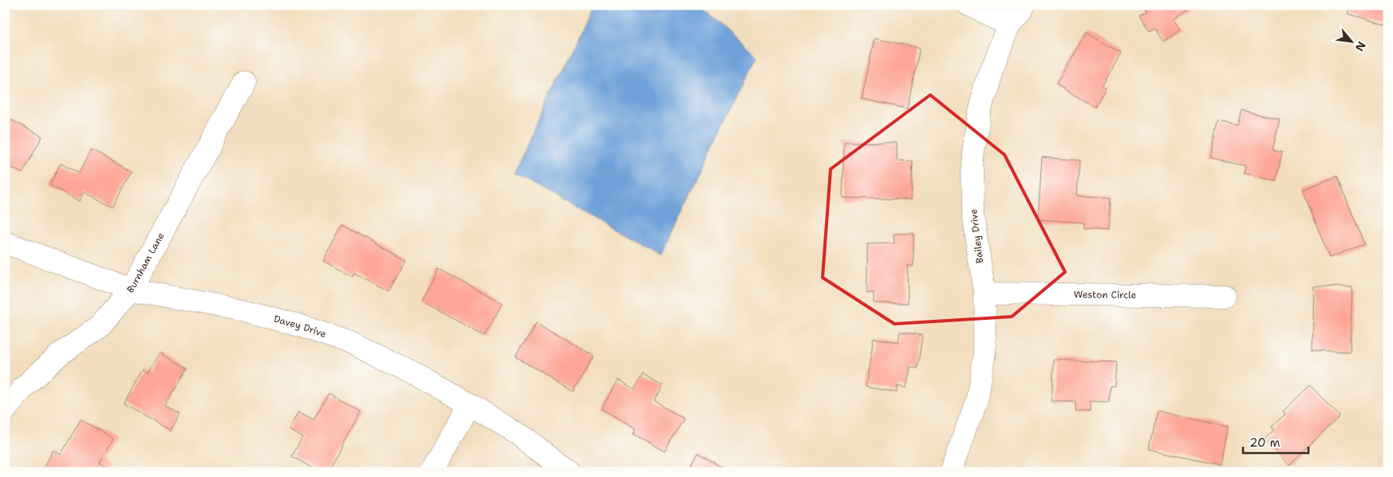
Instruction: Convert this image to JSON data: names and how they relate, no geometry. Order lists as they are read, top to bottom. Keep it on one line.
{"streets":{"street":["Bailey Drive","Burnham Lane","Weston Circle","Davey Drive"]},"crossings":[["Bailey Drive","Weston Circle"],["Burnham Lane","Davey Drive"]],"scale_bar":"20 m","north":"bottom right"}
